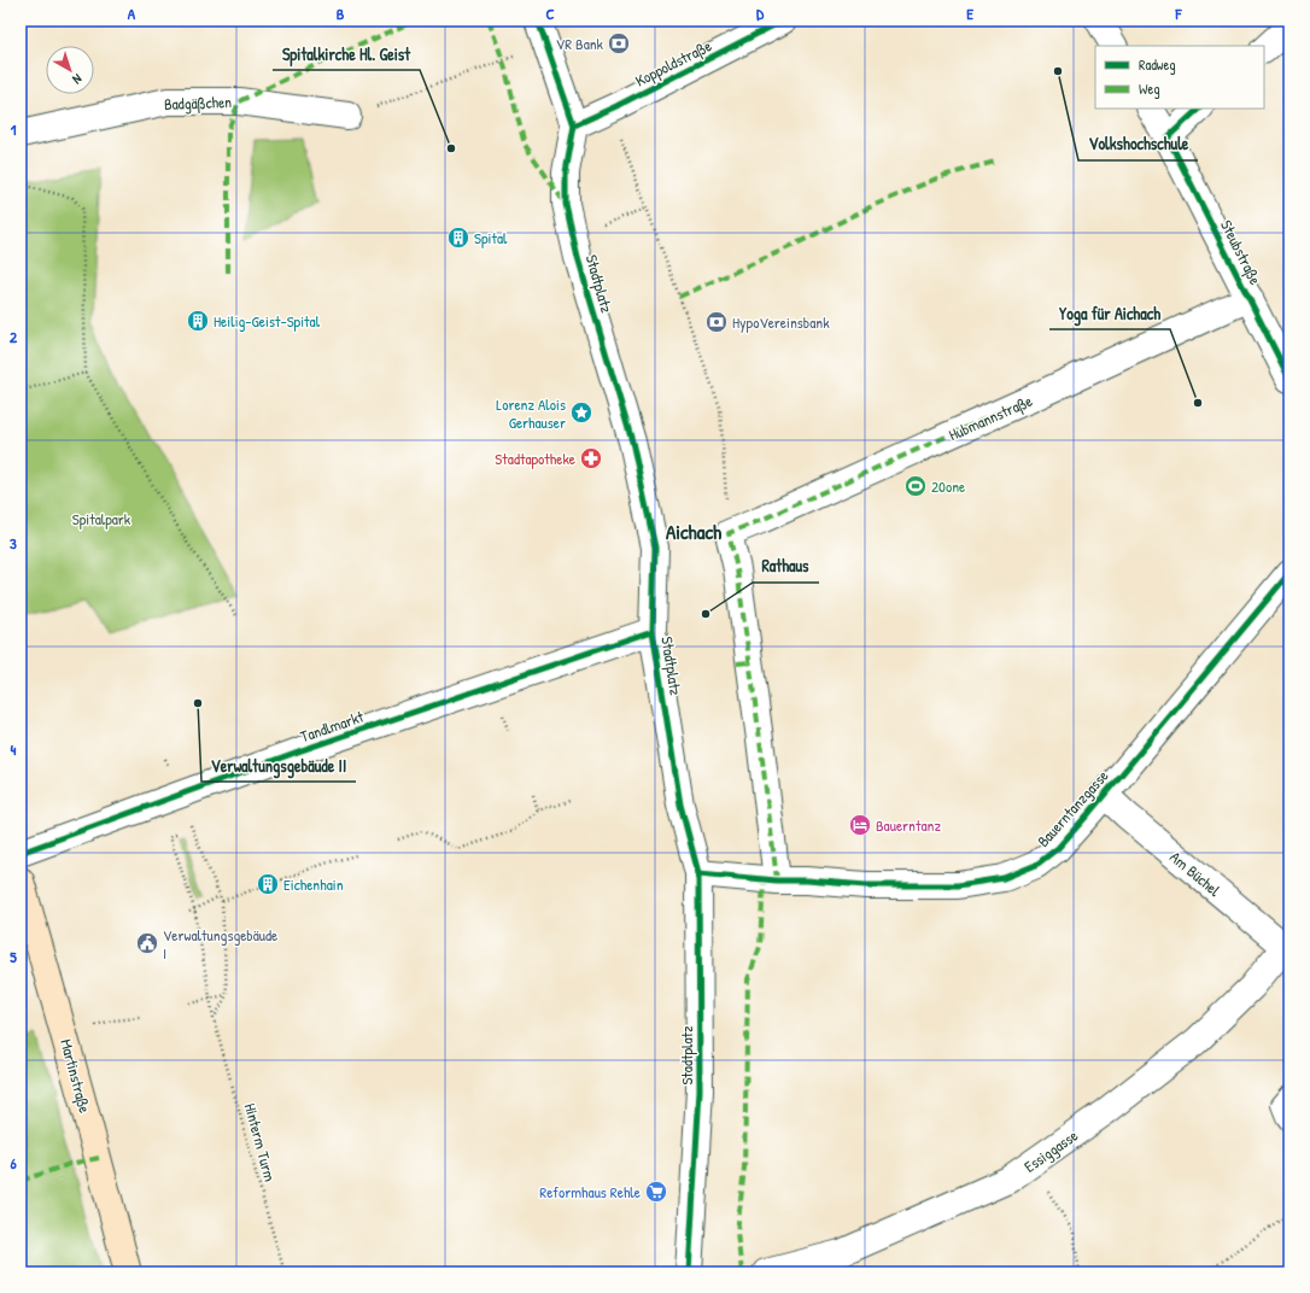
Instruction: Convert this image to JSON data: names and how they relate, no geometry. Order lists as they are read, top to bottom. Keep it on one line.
{"streets":{"main road":["Martinstraße"],"street":["Koppoldstraße","Badgäßchen","Steubstraße","Stadtplatz","Hubmannstraße","Tandlmarkt","Bauerntanzgasse","Am Büchel","Essiggasse"],"path":["Hinterm Turm"]},"crossings":[["Koppoldstraße","Stadtplatz"],["Steubstraße","Hubmannstraße"],["Stadtplatz","Tandlmarkt"],["Stadtplatz","Bauerntanzgasse"],["Bauerntanzgasse","Am Büchel"],["Am Büchel","Essiggasse"]],"districts":["Aichach"],"parks":["Spitalpark"],"places":{"bank":["VR Bank","HypoVereinsbank"],"other":["Volkshochschule","Spitalkirche Hl. Geist","Yoga für Aichach","Rathaus","Verwaltungsgebäude II"],"building":["Spital","Heilig-Geist-Spital","Eichenhain"],"place":["Lorenz Alois Gerhauser"],"pharmacy":["Stadtapotheke"],"sports":["20one"],"hotel":["Bauerntanz"],"public building":["Verwaltungsgebäude I"],"supermarket":["Reformhaus Rehle"]},"legend":["Radweg","Weg"],"north":"bottom right","grid":{"columns":["A","B","C","D","E","F"],"rows":["1","2","3","4","5","6"]}}
